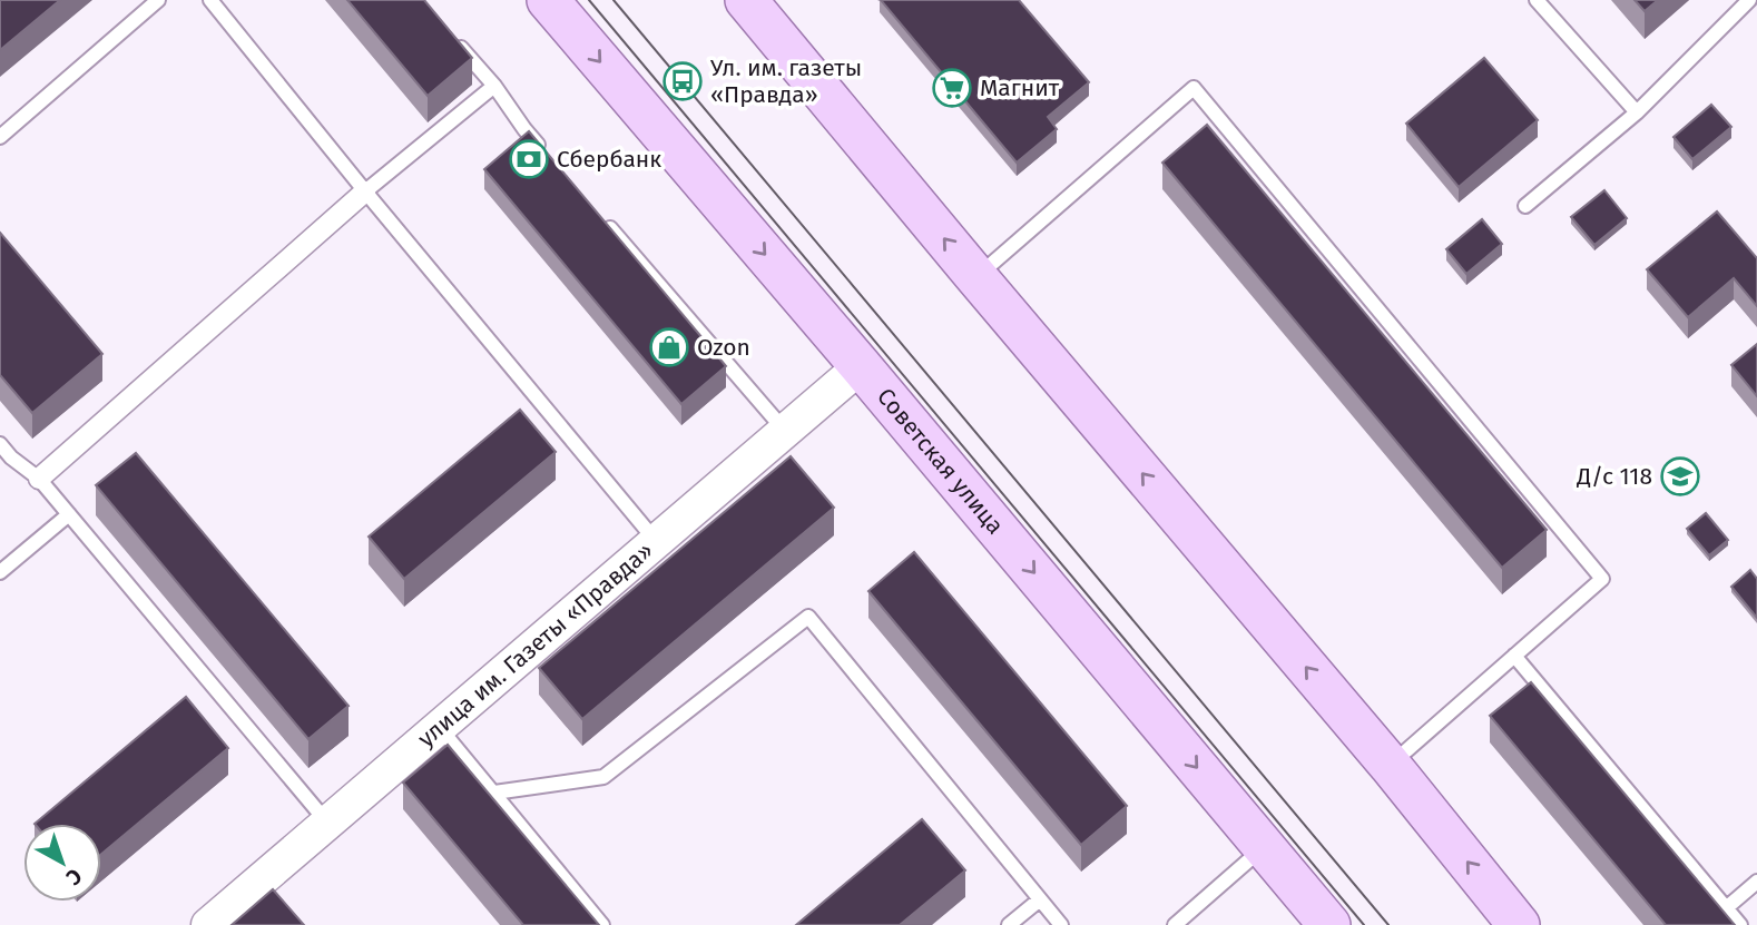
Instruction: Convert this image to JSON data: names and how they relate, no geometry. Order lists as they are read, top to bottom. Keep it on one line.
{"streets":{"main road":["Советская улица"],"street":["улица им. Газеты «Правда»"]},"crossings":[["Советская улица","улица им. Газеты «Правда»"]],"places":{"bus stop":["Ул. им. газеты «Правда»"],"supermarket":["Магнит"],"bank":["Сбербанк"],"shop":["Ozon"],"school or university":["Д/с 118"]},"north":"bottom right"}
